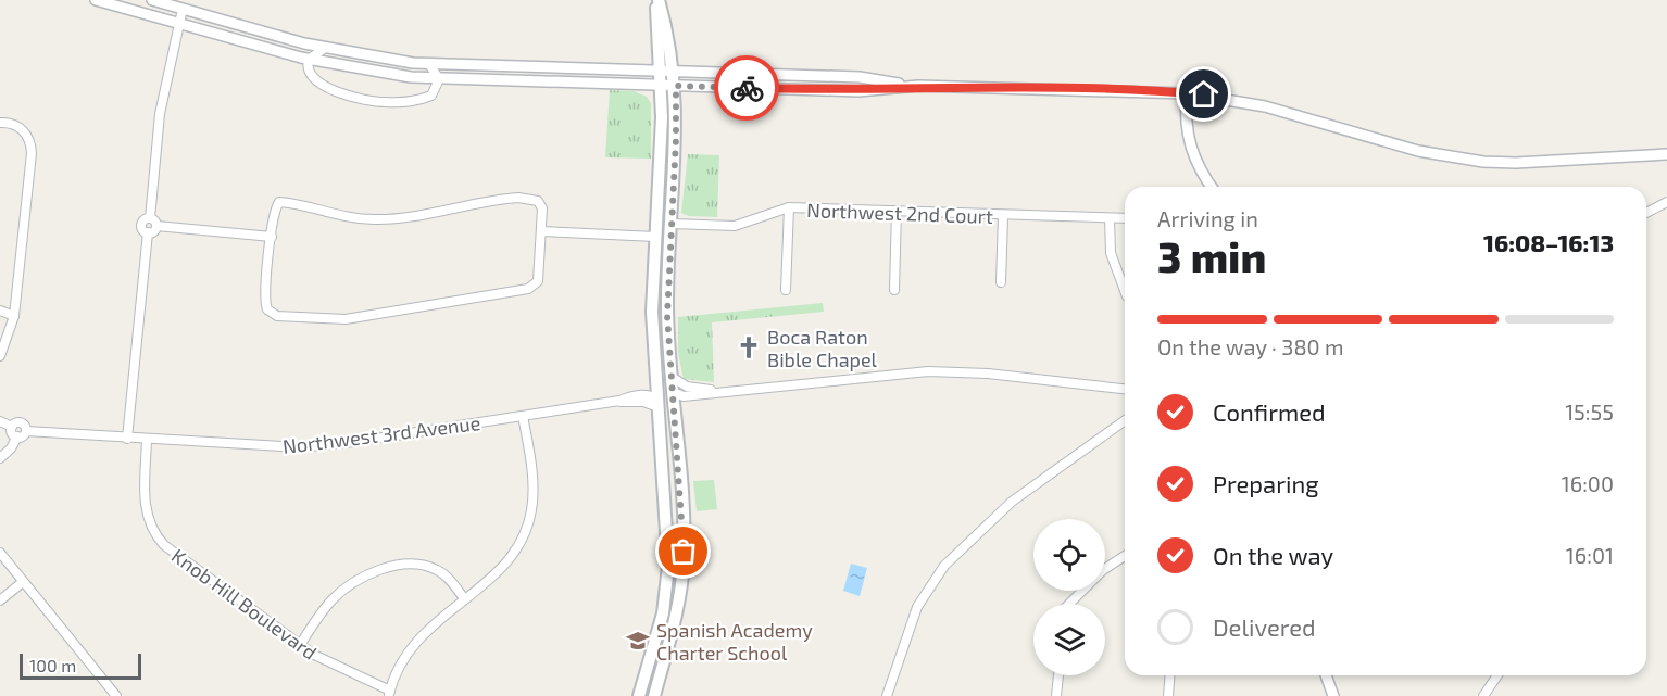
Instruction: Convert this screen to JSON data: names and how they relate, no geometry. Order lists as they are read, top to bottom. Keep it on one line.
{"streets":{"street":["Northwest 2nd Court","Northwest 3rd Avenue","Knob Hill Boulevard"]},"crossings":[["Northwest 3rd Avenue","Knob Hill Boulevard"]],"places":{"church":["Boca Raton Bible Chapel"],"school or university":["Spanish Academy Charter School"]},"scale_bar":"100 m","page":{"heading":["3 min","Arriving in","16:08–16:13"],"bar":"On the way · 380 m","list":[["Confirmed","15:55"],["Preparing","16:00"],["On the way","16:01"],"Delivered"],"scale":"100 m"}}
